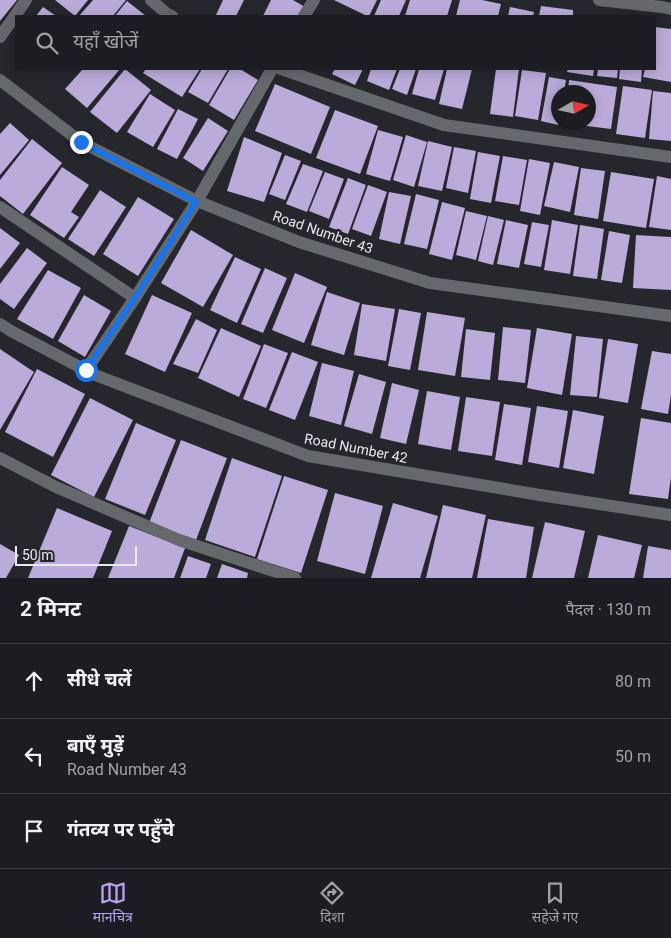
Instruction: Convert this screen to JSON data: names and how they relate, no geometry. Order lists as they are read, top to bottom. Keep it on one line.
{"streets":{"street":["Road Number 43","Road Number 42"]},"scale_bar":"50 m","north":"right","page":{"search":"यहाँ खोजें","scale":"50 m","heading":["2 मिनट","पैदल · 130 m"],"list":[["सीधे चलें","80 m"],["बाएँ मुड़ें","Road Number 43","50 m"],"गंतव्य पर पहुँचे"],"nav":["मानचित्र","दिशा","सहेजे गए"]}}
